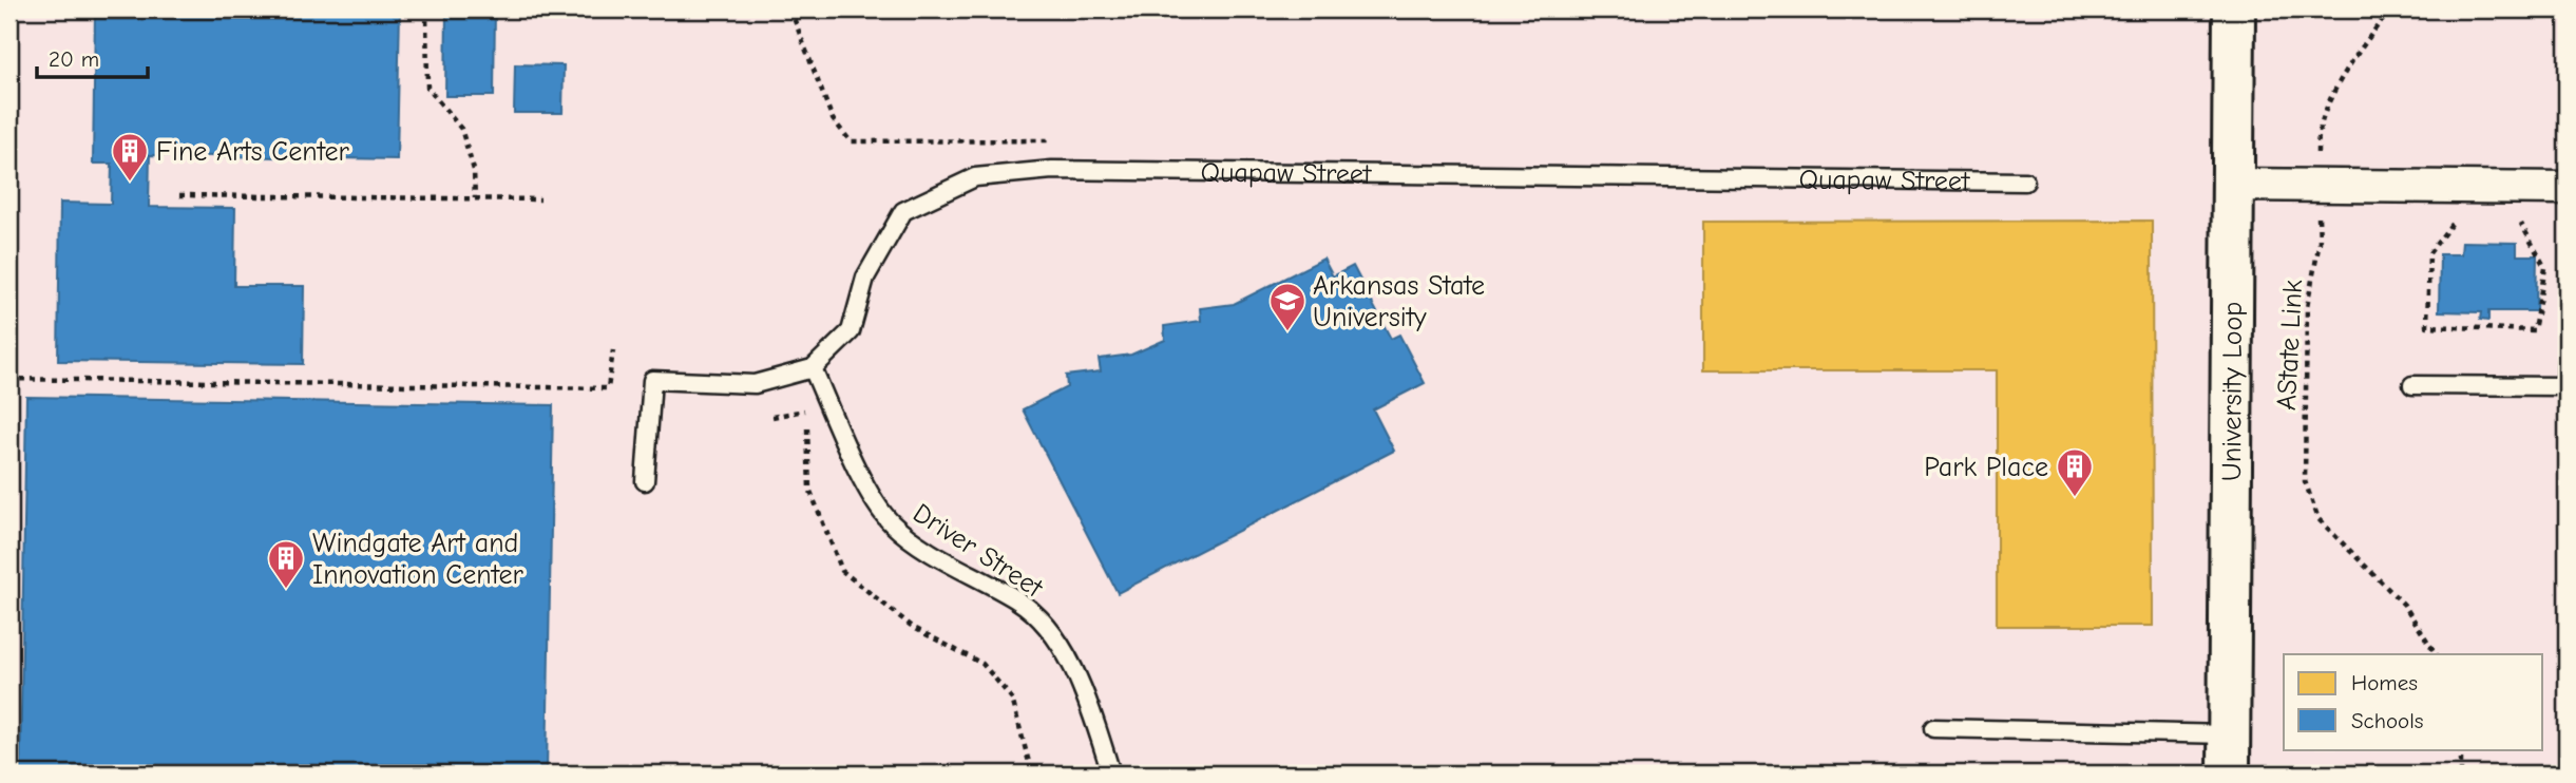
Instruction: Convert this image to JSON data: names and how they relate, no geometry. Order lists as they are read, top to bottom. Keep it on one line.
{"streets":{"street":["University Loop"],"lane":["Quapaw Street","Driver Street"],"path":["AState Link"]},"crossings":[["Quapaw Street","Driver Street"]],"places":{"building":["Fine Arts Center","Park Place","Windgate Art and Innovation Center"],"school or university":["Arkansas State University"]},"legend":["Homes","Schools"],"scale_bar":"20 m"}
